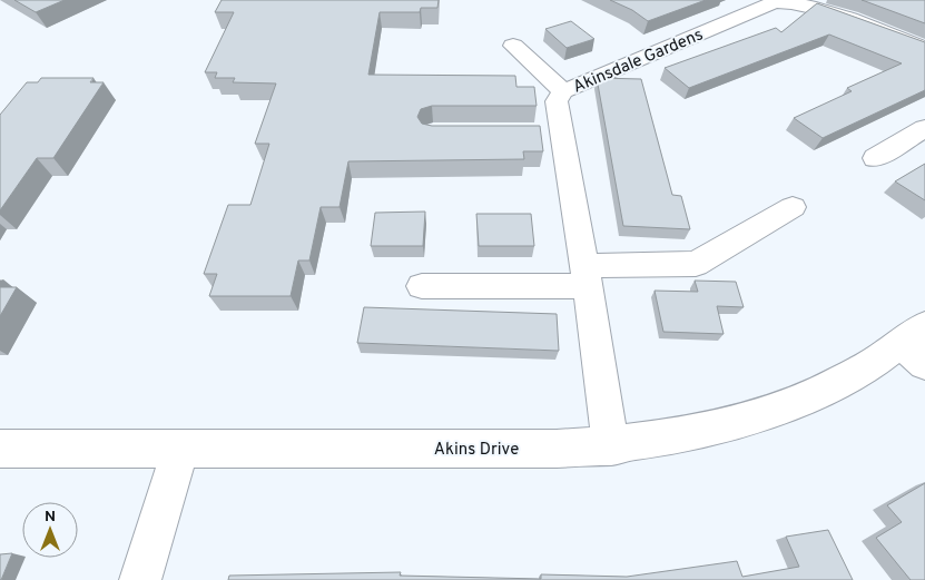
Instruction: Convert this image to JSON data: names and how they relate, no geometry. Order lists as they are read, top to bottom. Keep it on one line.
{"streets":{"street":["Akinsdale Gardens","Akins Drive"]},"crossings":[["Akinsdale Gardens","Akins Drive"]],"north":"top"}
